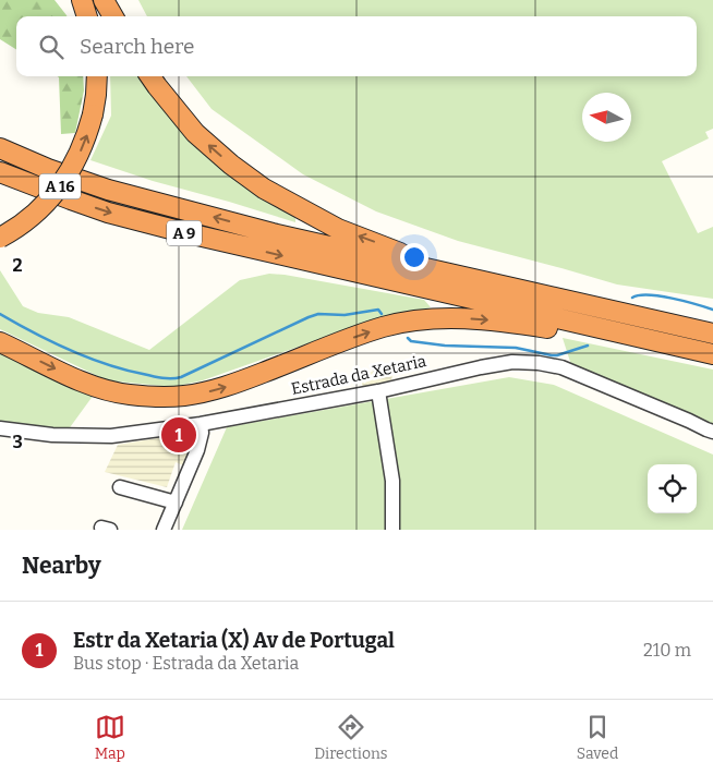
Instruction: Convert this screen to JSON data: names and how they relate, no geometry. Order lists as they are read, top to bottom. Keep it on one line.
{"streets":{"highway":["A 16","A 9"],"street":["Estrada da Xetaria"]},"north":"left","page":{"search":"Search here","pins":"1","heading":"Nearby","list":[{"mark":"1","name":"Estr da Xetaria (X) Av de Portugal","note":"Bus stop · Estrada da Xetaria","value":"210 m"}],"nav":["Map","Directions","Saved"]},"grid":{"rows":["2","3"]}}
